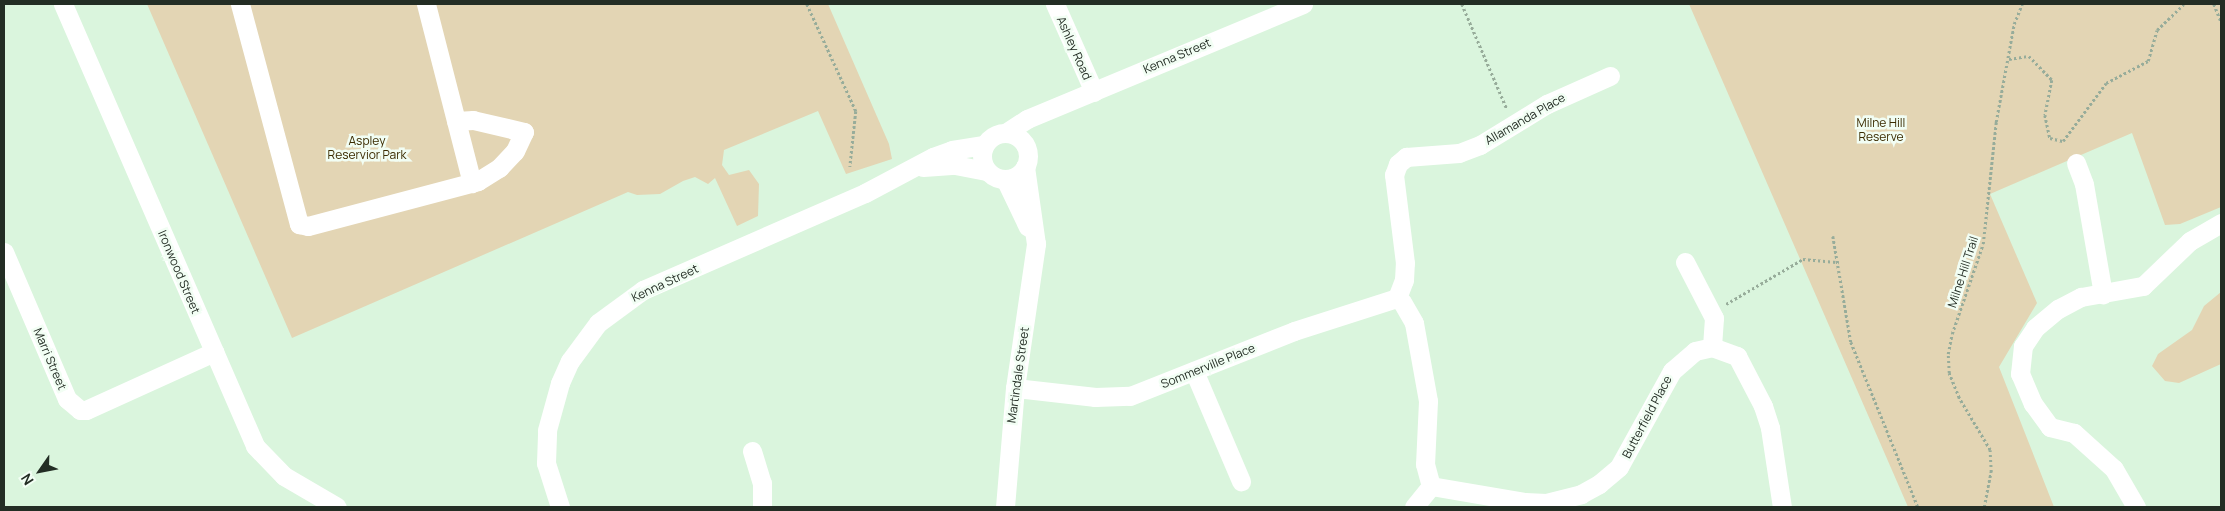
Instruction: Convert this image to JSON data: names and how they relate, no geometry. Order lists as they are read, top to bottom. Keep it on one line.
{"streets":{"street":["Ashley Road","Kenna Street","Allamanda Place","Ironwood Street","Marri Street","Sommerville Place","Martindale Street","Butterfield Place"],"path":["Milne Hill Trail"]},"crossings":[["Ashley Road","Kenna Street"],["Kenna Street","Martindale Street"],["Allamanda Place","Sommerville Place"],["Ironwood Street","Marri Street"],["Sommerville Place","Martindale Street"]],"parks":["Milne Hill Reserve","Aspley Reservior Park"],"north":"bottom left"}
